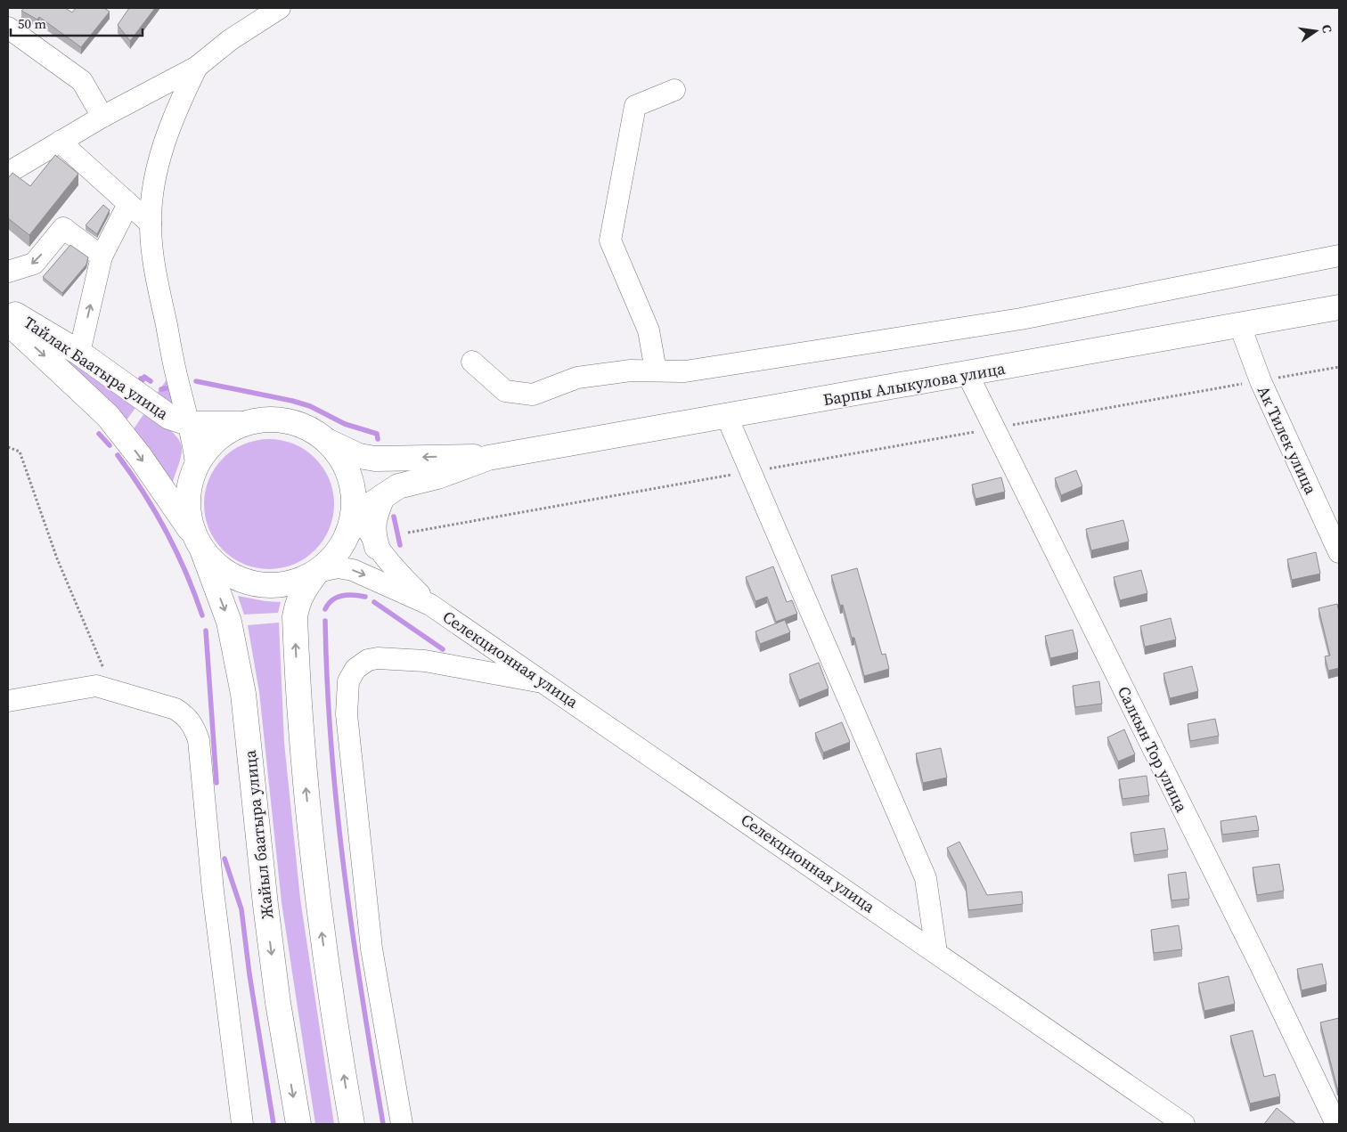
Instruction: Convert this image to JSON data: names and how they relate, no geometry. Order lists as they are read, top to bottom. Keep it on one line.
{"streets":{"main road":["Тайлак Баатыра улица","Барпы Алыкулова улица","Жайыл баатыра улица"],"street":["Ак Тилек улица","Селекционная улица","Салкын Тор улица"]},"crossings":[["Тайлак Баатыра улица","Барпы Алыкулова улица"],["Тайлак Баатыра улица","Жайыл баатыра улица"],["Барпы Алыкулова улица","Ак Тилек улица"],["Барпы Алыкулова улица","Селекционная улица"],["Барпы Алыкулова улица","Салкын Тор улица"]],"scale_bar":"50 m","north":"right"}
